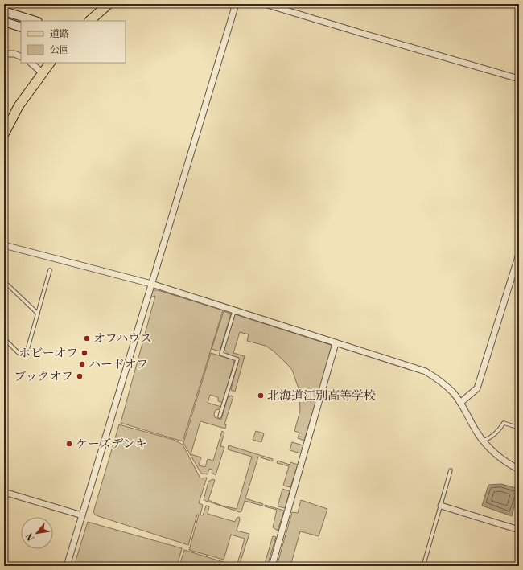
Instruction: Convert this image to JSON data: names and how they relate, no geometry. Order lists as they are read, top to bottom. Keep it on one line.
{"places":["オフハウス","ホビーオフ","ハードオフ","ブックオフ","北海道江別高等学校","ケーズデンキ"],"legend":["道路","公園"],"north":"bottom left"}
